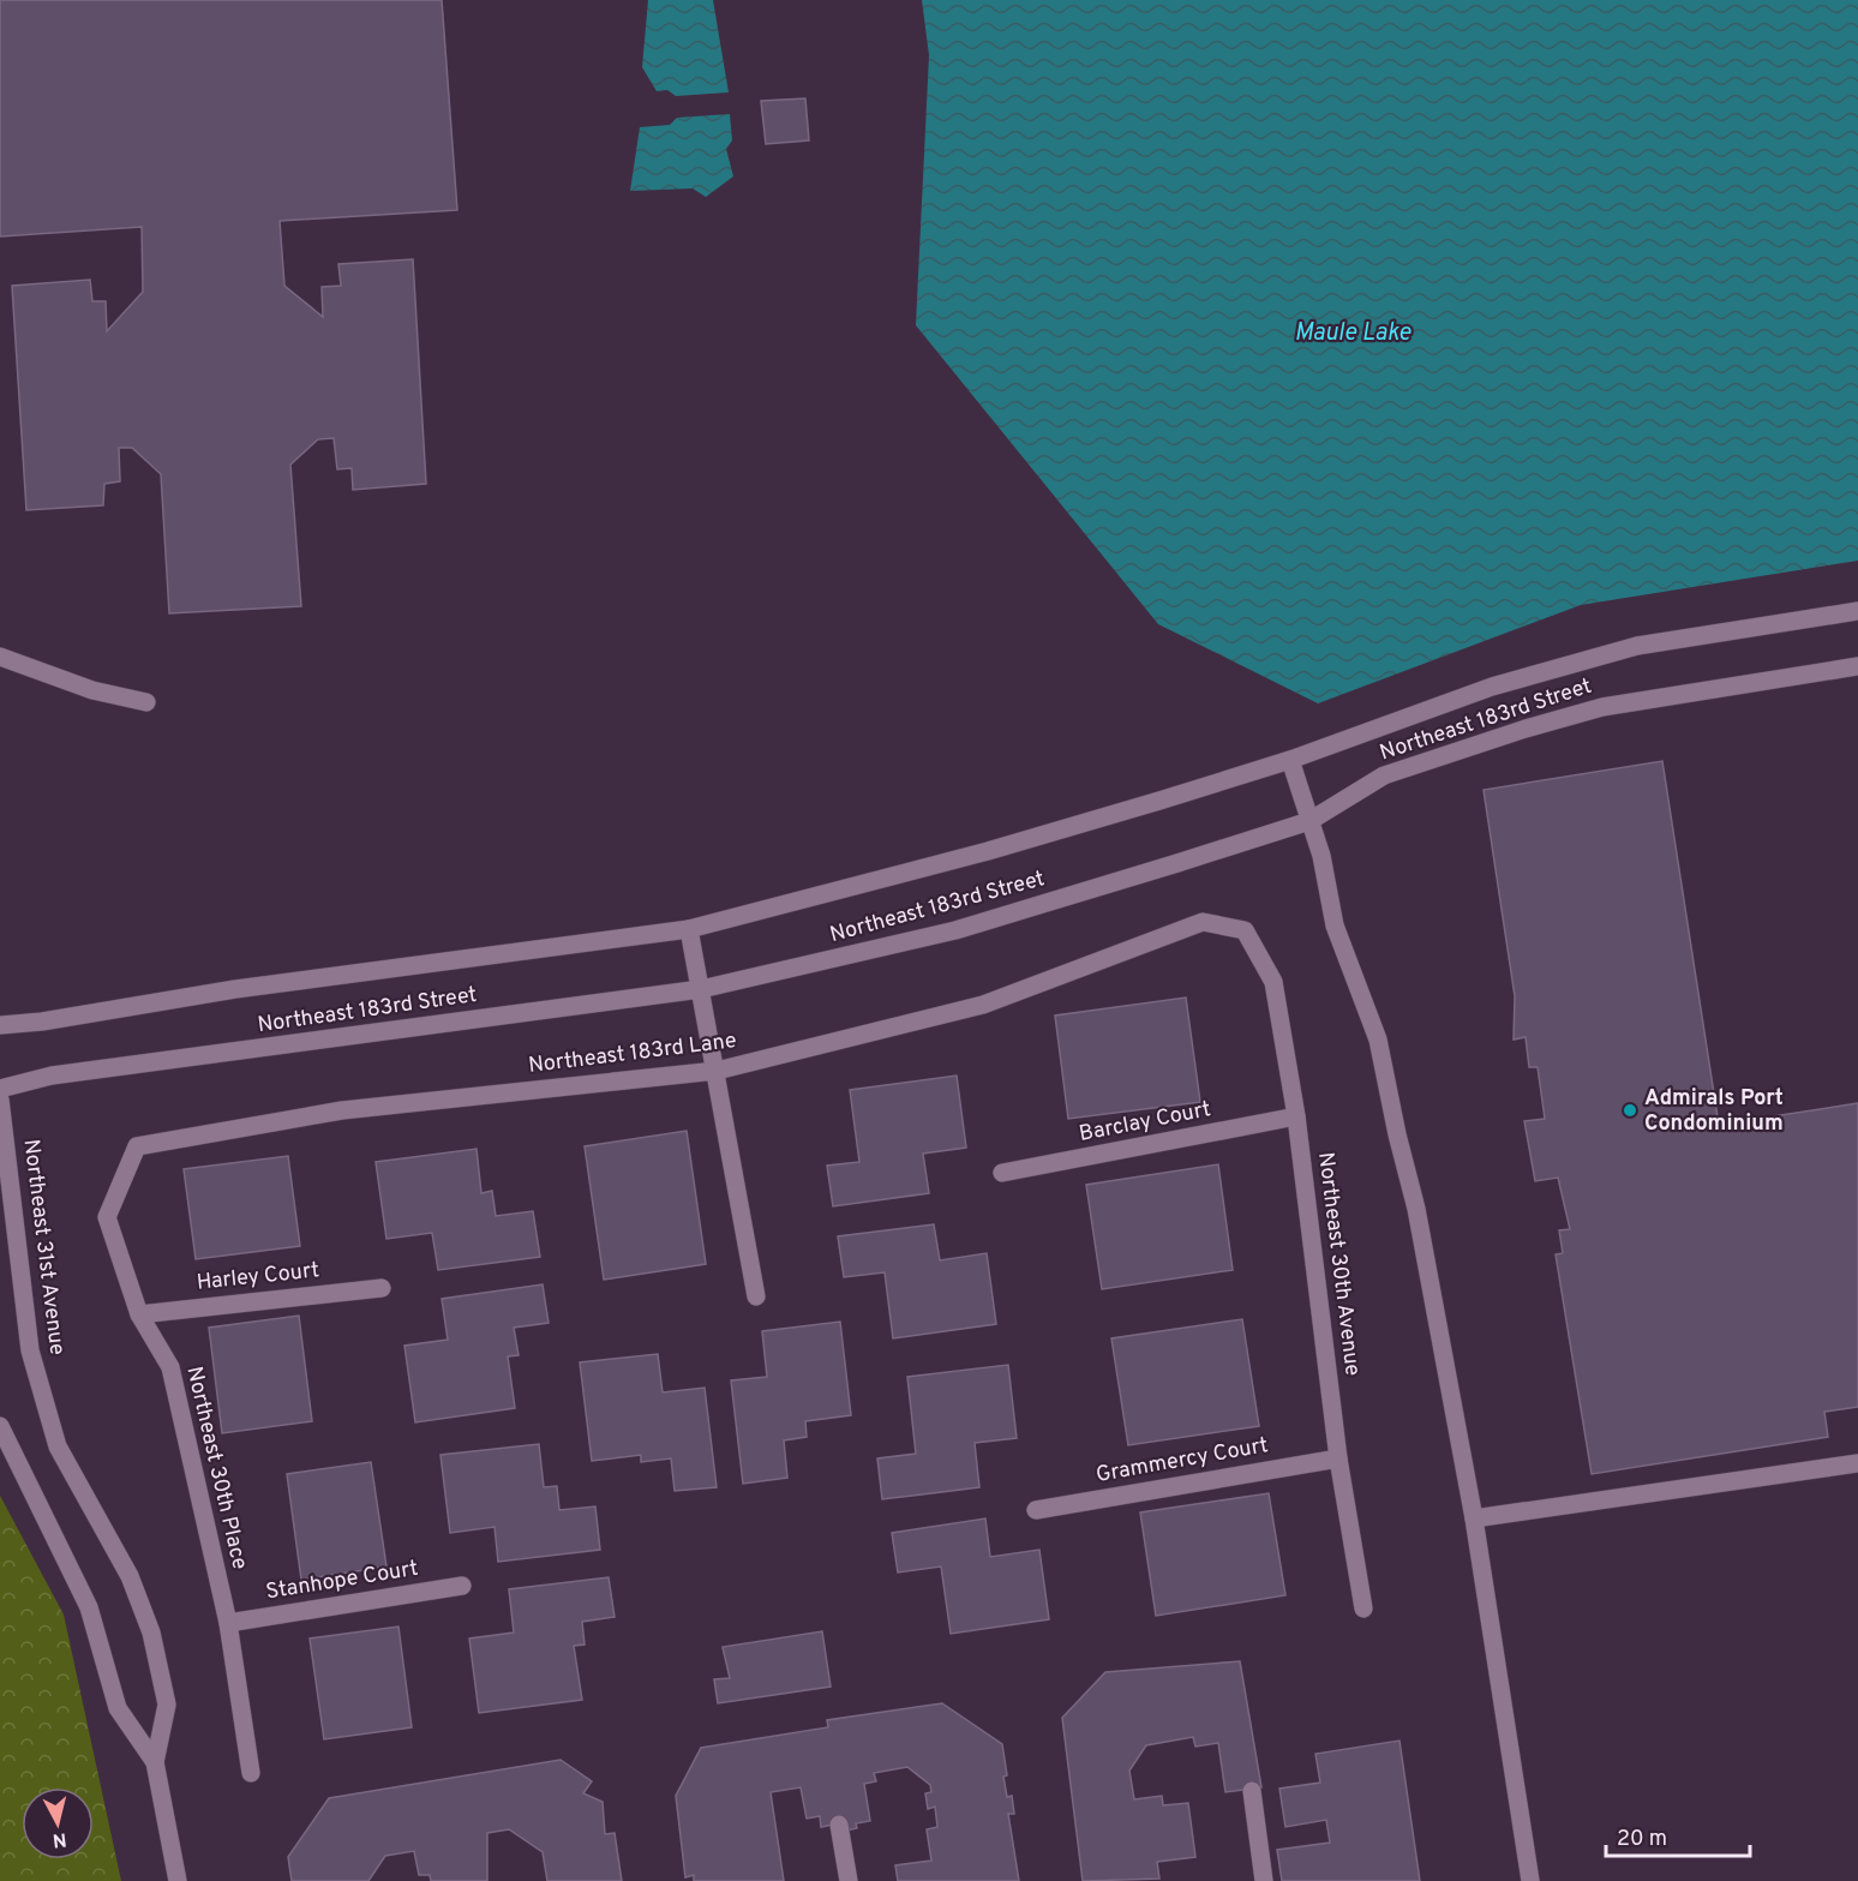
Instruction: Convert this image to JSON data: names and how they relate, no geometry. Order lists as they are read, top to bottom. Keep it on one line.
{"streets":{"street":["Northeast 183rd Street","Northeast 183rd Lane","Barclay Court","Northeast 31st Avenue","Northeast 30th Avenue","Harley Court","Grammercy Court","Northeast 30th Place","Stanhope Court"]},"crossings":[["Northeast 183rd Lane","Northeast 30th Avenue"],["Northeast 183rd Lane","Northeast 30th Place"],["Barclay Court","Northeast 30th Avenue"],["Northeast 30th Avenue","Grammercy Court"],["Harley Court","Northeast 30th Place"],["Northeast 30th Place","Stanhope Court"]],"water":["Maule Lake"],"places":["Admirals Port Condominium"],"scale_bar":"20 m","north":"bottom"}
